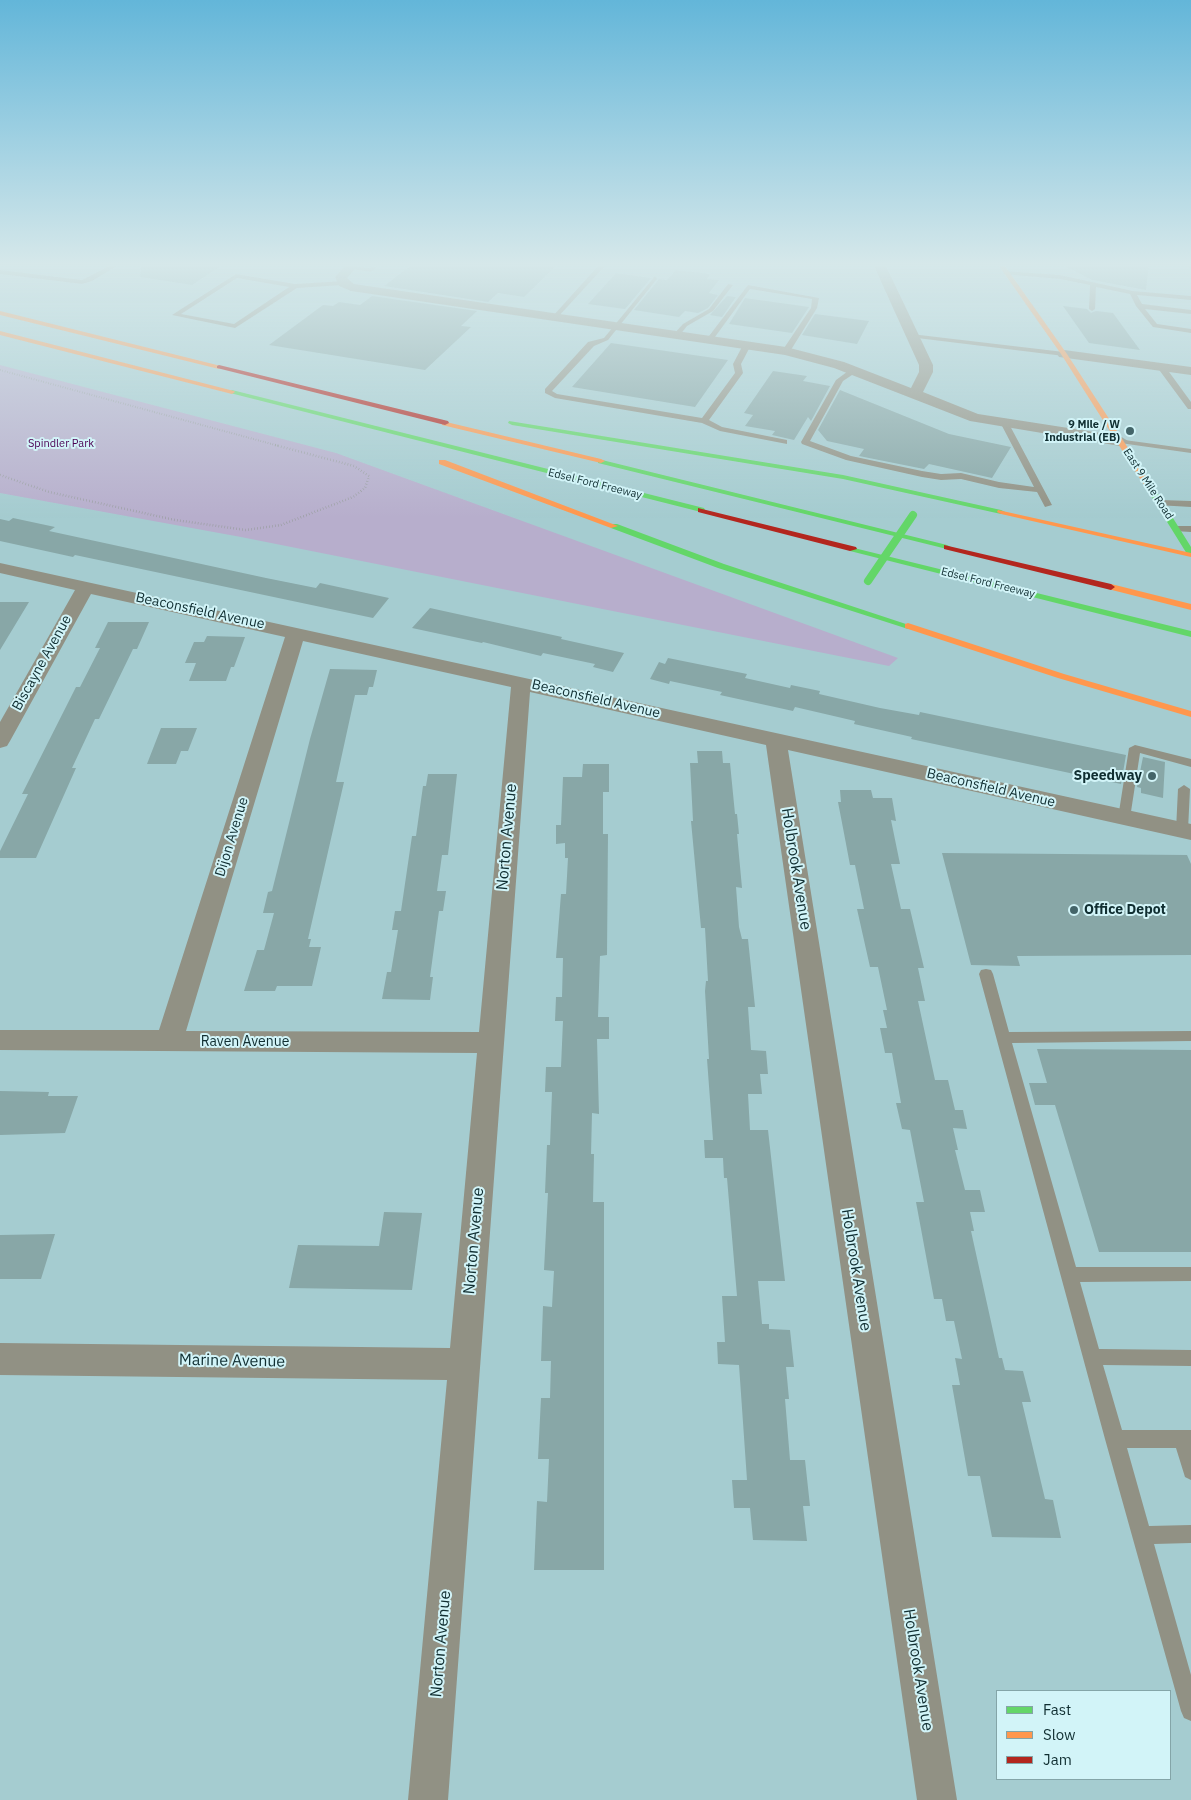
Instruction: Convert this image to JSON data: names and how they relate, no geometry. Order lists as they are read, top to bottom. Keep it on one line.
{"streets":{"main road":["Edsel Ford Freeway","East 9 Mile Road"],"street":["Beaconsfield Avenue","Biscayne Avenue","Dijon Avenue","Norton Avenue","Holbrook Avenue","Raven Avenue","Marine Avenue"]},"crossings":[["Beaconsfield Avenue","Biscayne Avenue"],["Beaconsfield Avenue","Dijon Avenue"],["Beaconsfield Avenue","Norton Avenue"],["Beaconsfield Avenue","Holbrook Avenue"],["Dijon Avenue","Raven Avenue"],["Norton Avenue","Raven Avenue"],["Norton Avenue","Marine Avenue"]],"parks":["Spindler Park"],"places":["9 Mile / W Industrial (EB)","Speedway","Office Depot"],"legend":["Fast","Slow","Jam"]}
